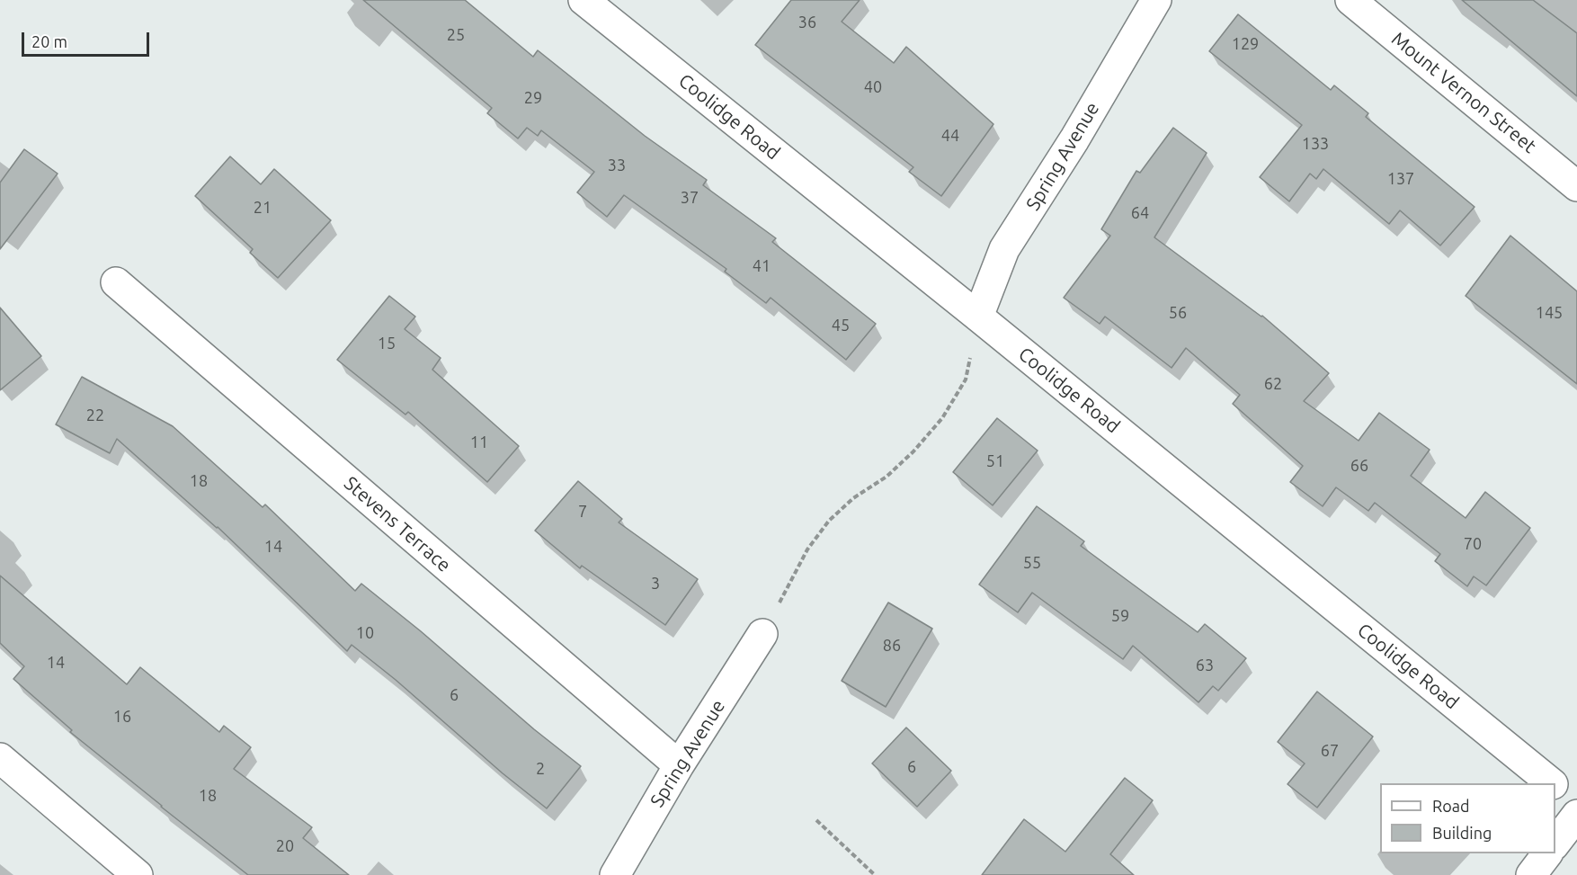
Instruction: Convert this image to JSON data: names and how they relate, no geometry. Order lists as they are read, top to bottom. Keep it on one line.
{"streets":{"street":["Mount Vernon Street","Coolidge Road","Spring Avenue","Stevens Terrace"]},"crossings":[["Coolidge Road","Spring Avenue"],["Spring Avenue","Stevens Terrace"]],"house_numbers":["36","25","129","40","29","44","133","33","137","37","21","64","41","56","145","45","15","62","22","11","51","66","18","7","70","14","55","3","59","10","86","14","63","6","16","67","6","2","18","20"],"legend":["Road","Building"],"scale_bar":"20 m"}
